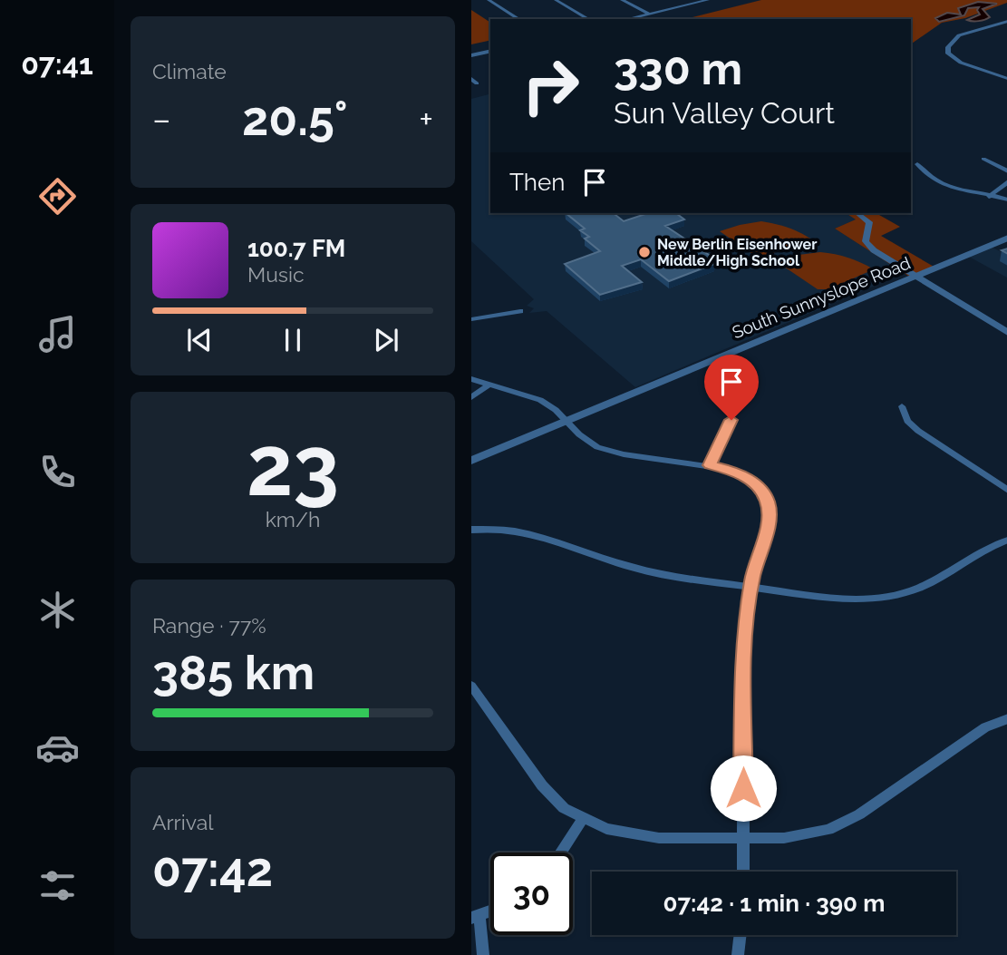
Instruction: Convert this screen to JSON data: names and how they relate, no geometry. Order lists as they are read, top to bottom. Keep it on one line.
{"streets":{"street":["South Sunnyslope Road"]},"places":["New Berlin Eisenhower Middle/High School"],"page":{"tabs":"07:41","tile":["Climate",["23","km/h"],["Range · 77%","385 km"],["Arrival","07:42"]],"turn":["330 m","Sun Valley Court"],"heat":["−","20.5°","+"],"then":"Then","song":["100.7 FM","Music"],"limit":"30","trip":"07:42 · 1 min · 390 m"}}
